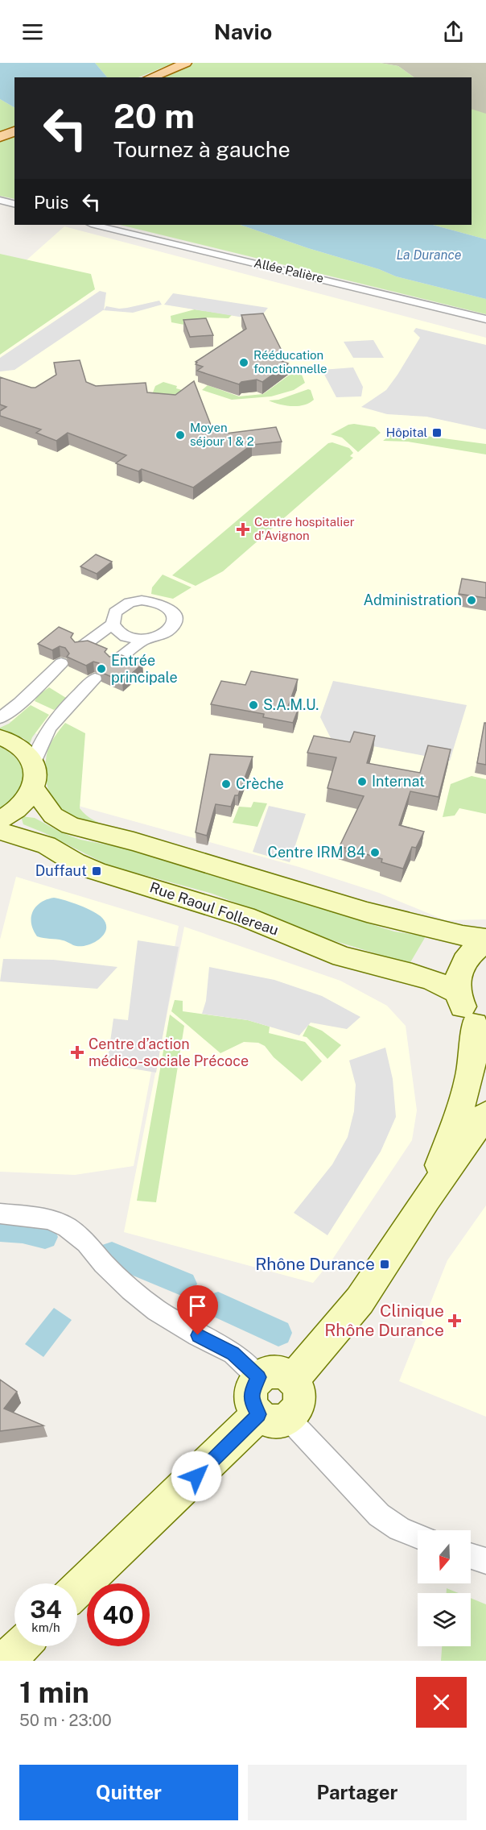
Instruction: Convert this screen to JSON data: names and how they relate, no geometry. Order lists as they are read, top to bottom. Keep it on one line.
{"streets":{"street":["Allée Palière","Rue Raoul Follereau"]},"water":["La Durance"],"places":{"other":["Rééducation fonctionnelle","Moyen séjour 1 & 2","Administration","Entrée principale","S.A.M.U.","Internat","Crèche","Centre IRM 84"],"transit":["Hôpital","Duffaut","Rhône Durance"],"health":["Centre hospitalier d'Avignon","Centre d’action médico-sociale Précoce","Clinique Rhône Durance"]},"north":"bottom","page":{"header":"Navio","turn":["20 m","Tournez à gauche"],"then":"Puis","speed":"34 km/h","limit":"40","heading":["1 min","50 m · 23:00"],"buttons":["Quitter","Partager"]}}
